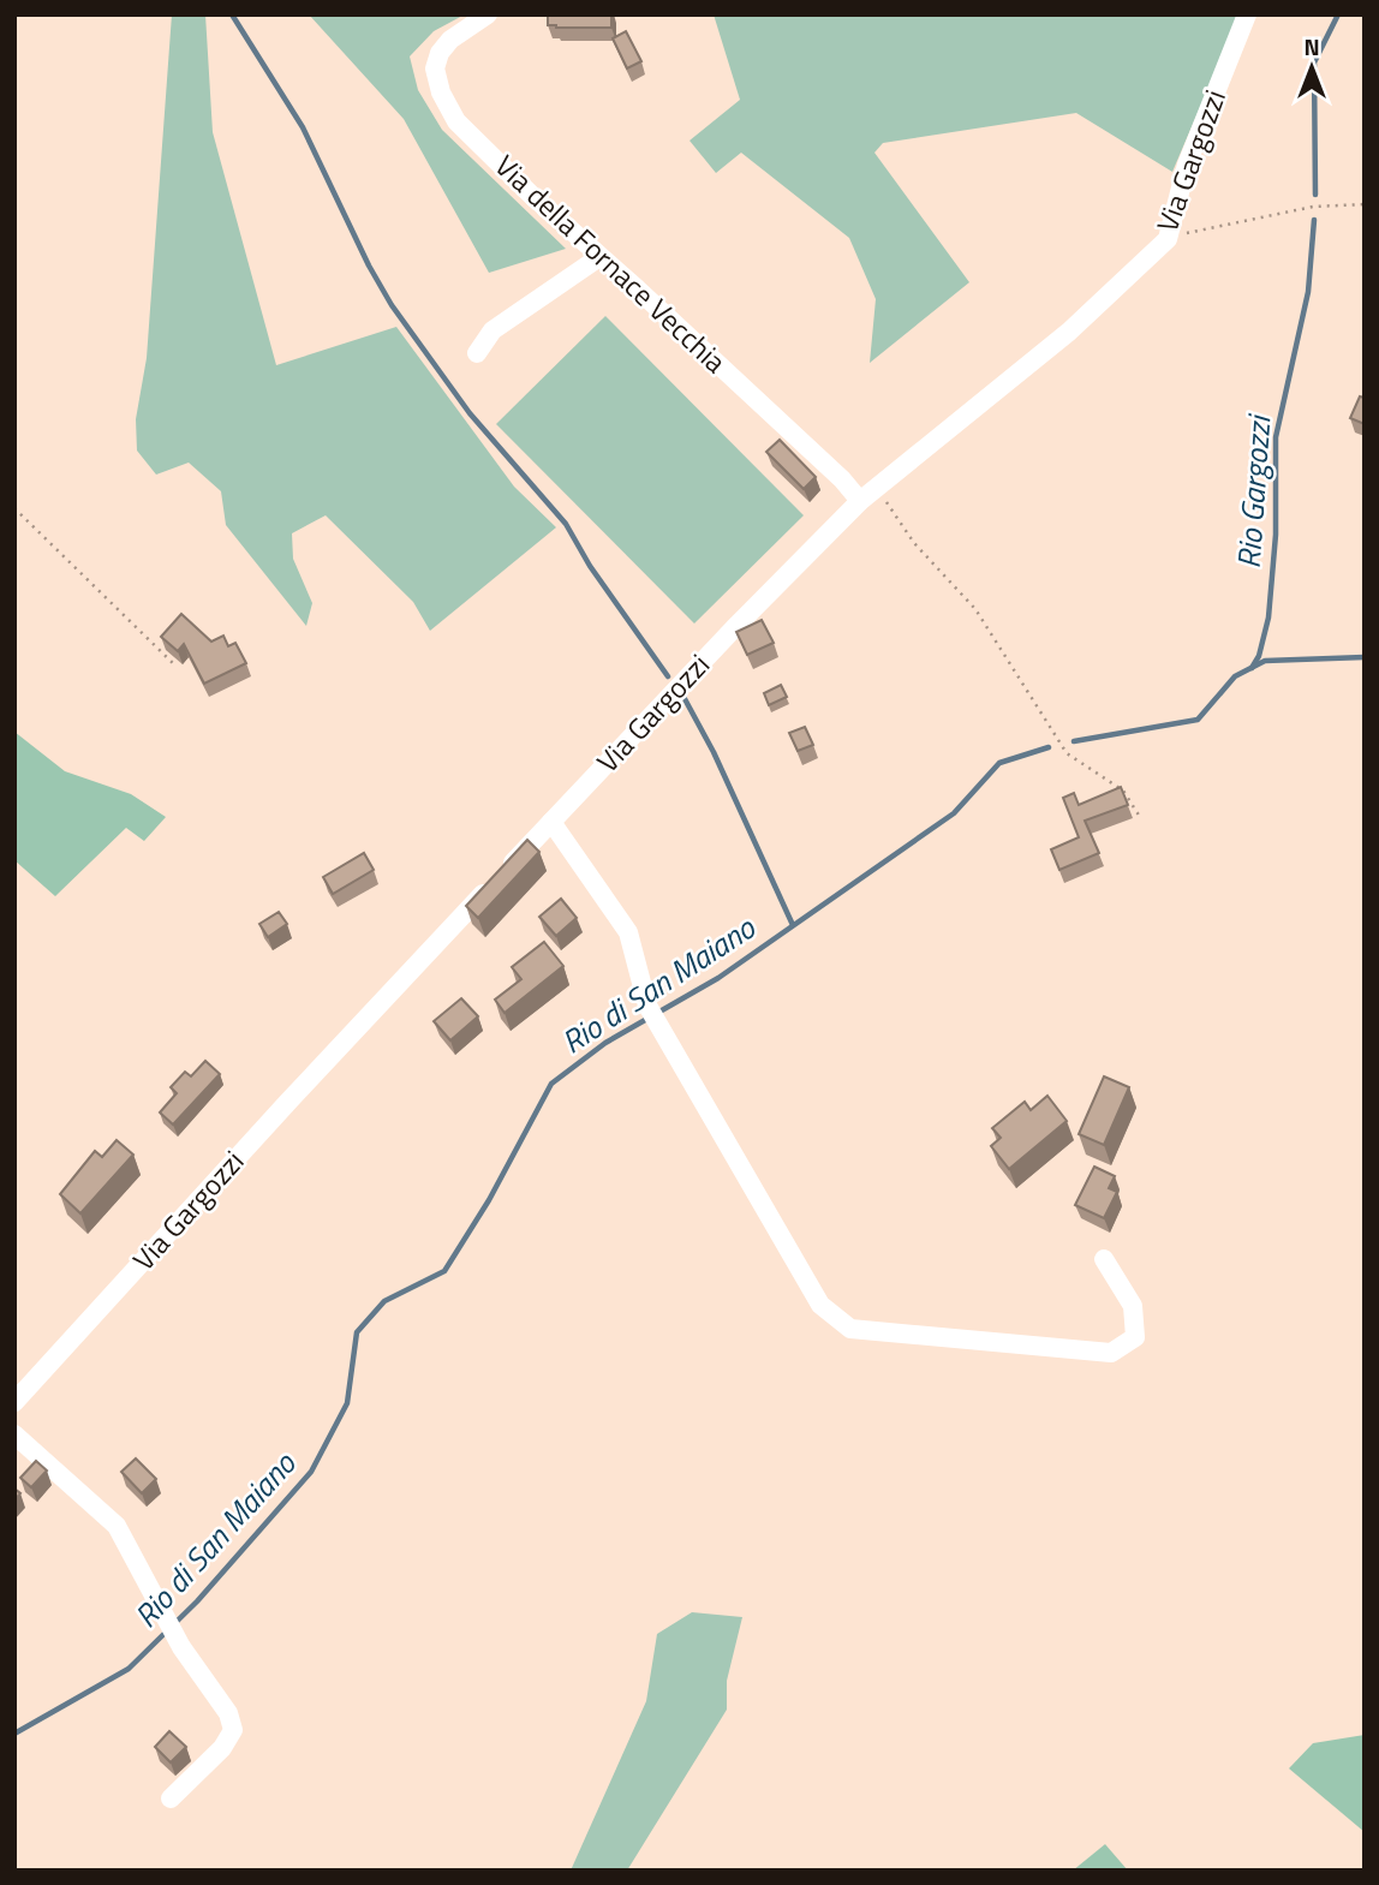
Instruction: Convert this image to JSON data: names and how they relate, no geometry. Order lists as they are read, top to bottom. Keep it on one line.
{"streets":{"street":["Via Gargozzi","Via della Fornace Vecchia"]},"crossings":[["Via Gargozzi","Via della Fornace Vecchia"]],"water":["Rio Gargozzi","Rio di San Maiano"],"north":"top"}
